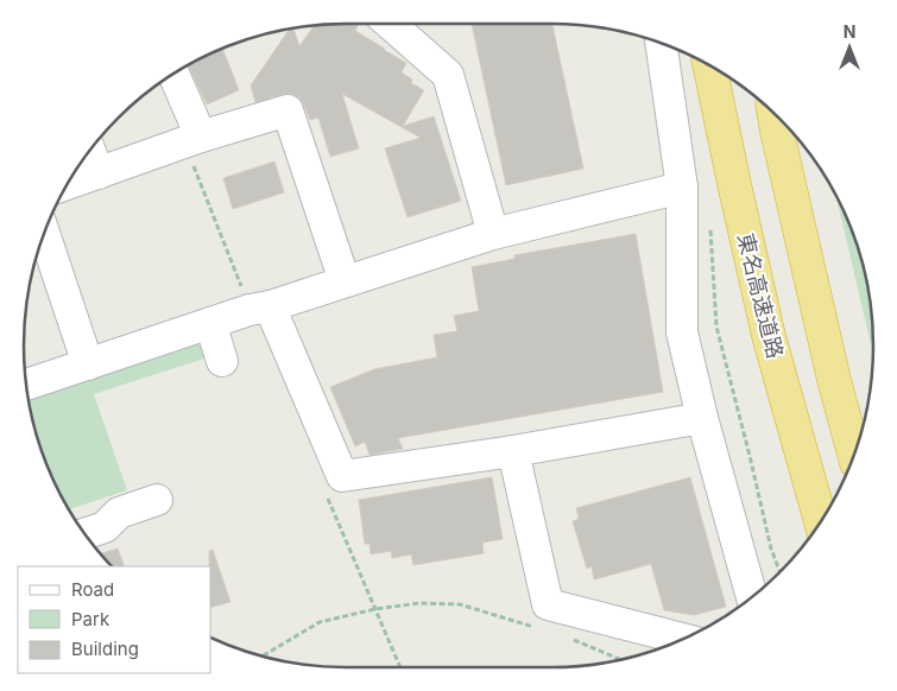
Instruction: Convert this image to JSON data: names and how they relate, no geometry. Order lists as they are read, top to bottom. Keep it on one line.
{"streets":{"highway":["東名高速道路"]},"legend":["Road","Park","Building"],"north":"top"}
